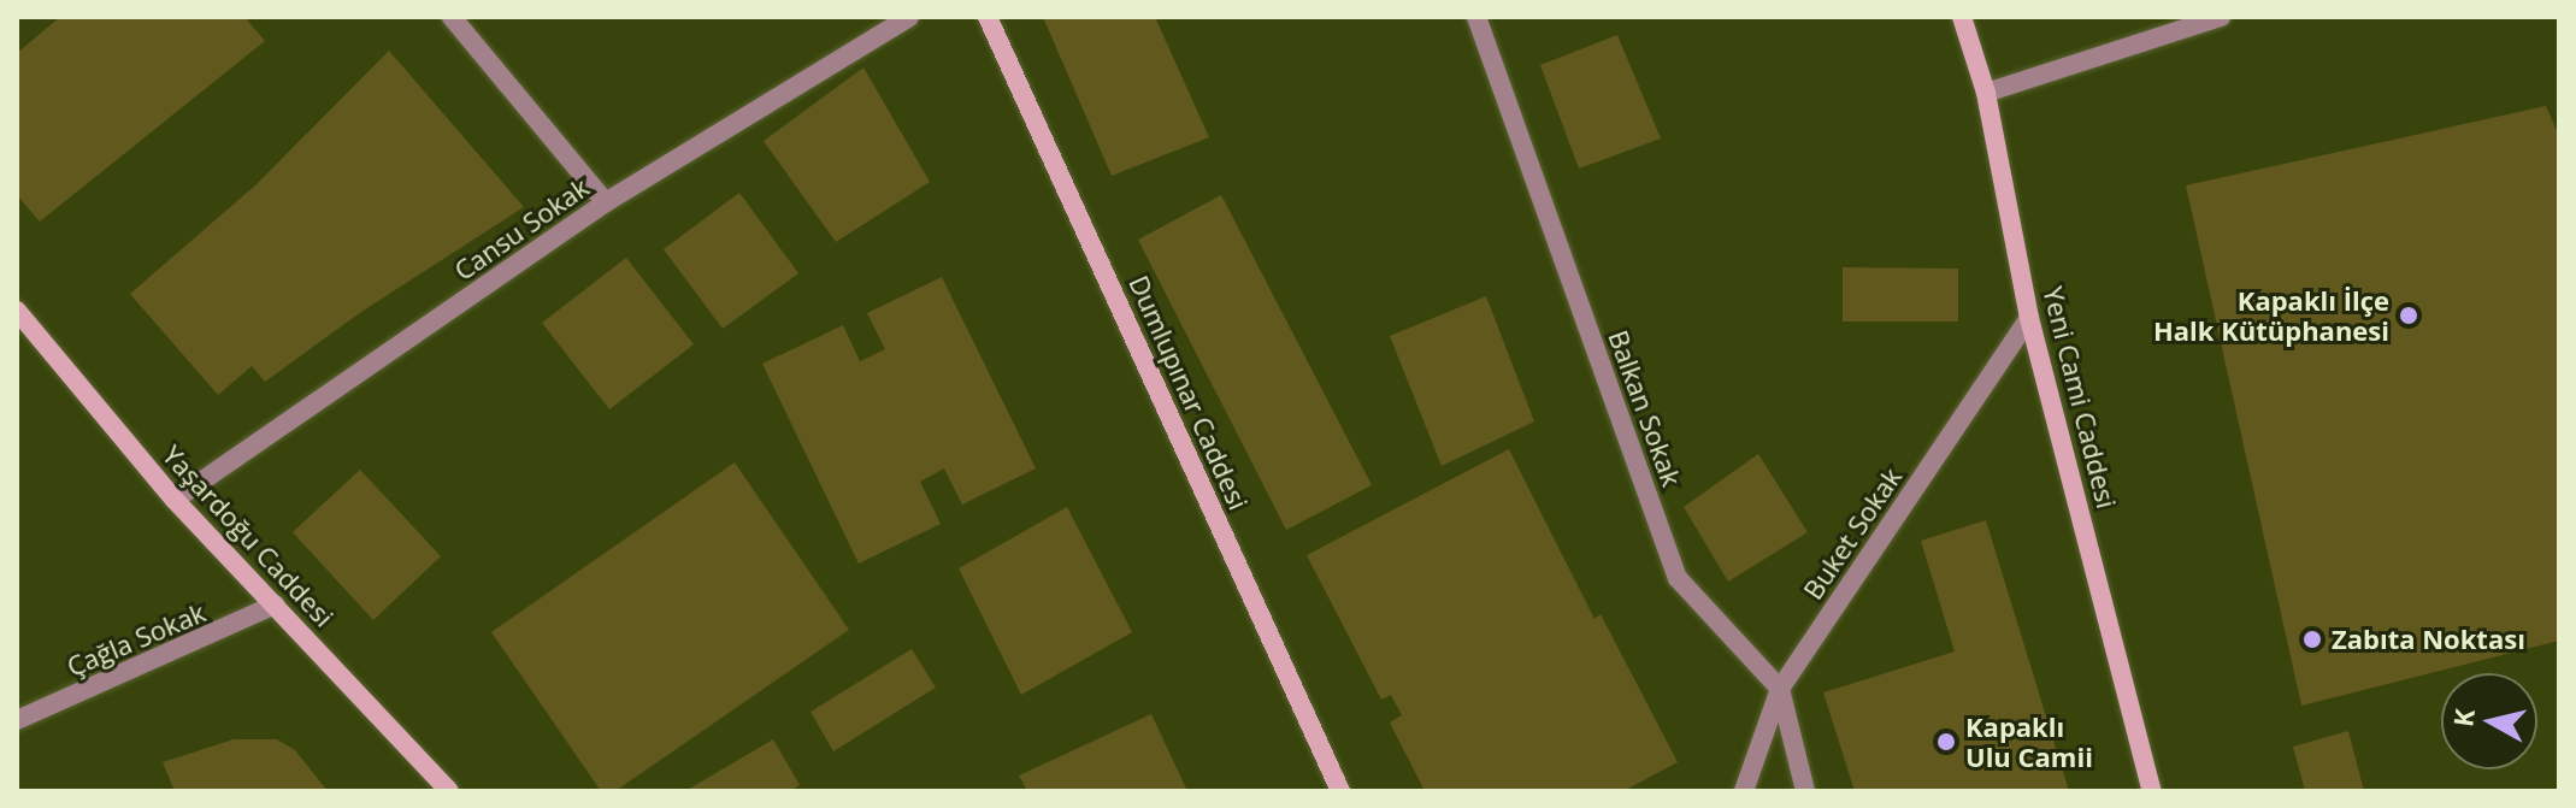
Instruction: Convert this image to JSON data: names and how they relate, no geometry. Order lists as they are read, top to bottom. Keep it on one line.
{"streets":{"street":["Cansu Sokak","Dumlupınar Caddesi","Yeni Cami Caddesi","Balkan Sokak","Buket Sokak","Yaşardoğu Caddesi","Çağla Sokak"]},"crossings":[["Cansu Sokak","Yaşardoğu Caddesi"],["Yeni Cami Caddesi","Buket Sokak"],["Balkan Sokak","Buket Sokak"],["Yaşardoğu Caddesi","Çağla Sokak"]],"places":["Kapaklı İlçe Halk Kütüphanesi","Zabıta Noktası","Kapaklı Ulu Camii"],"north":"left"}
